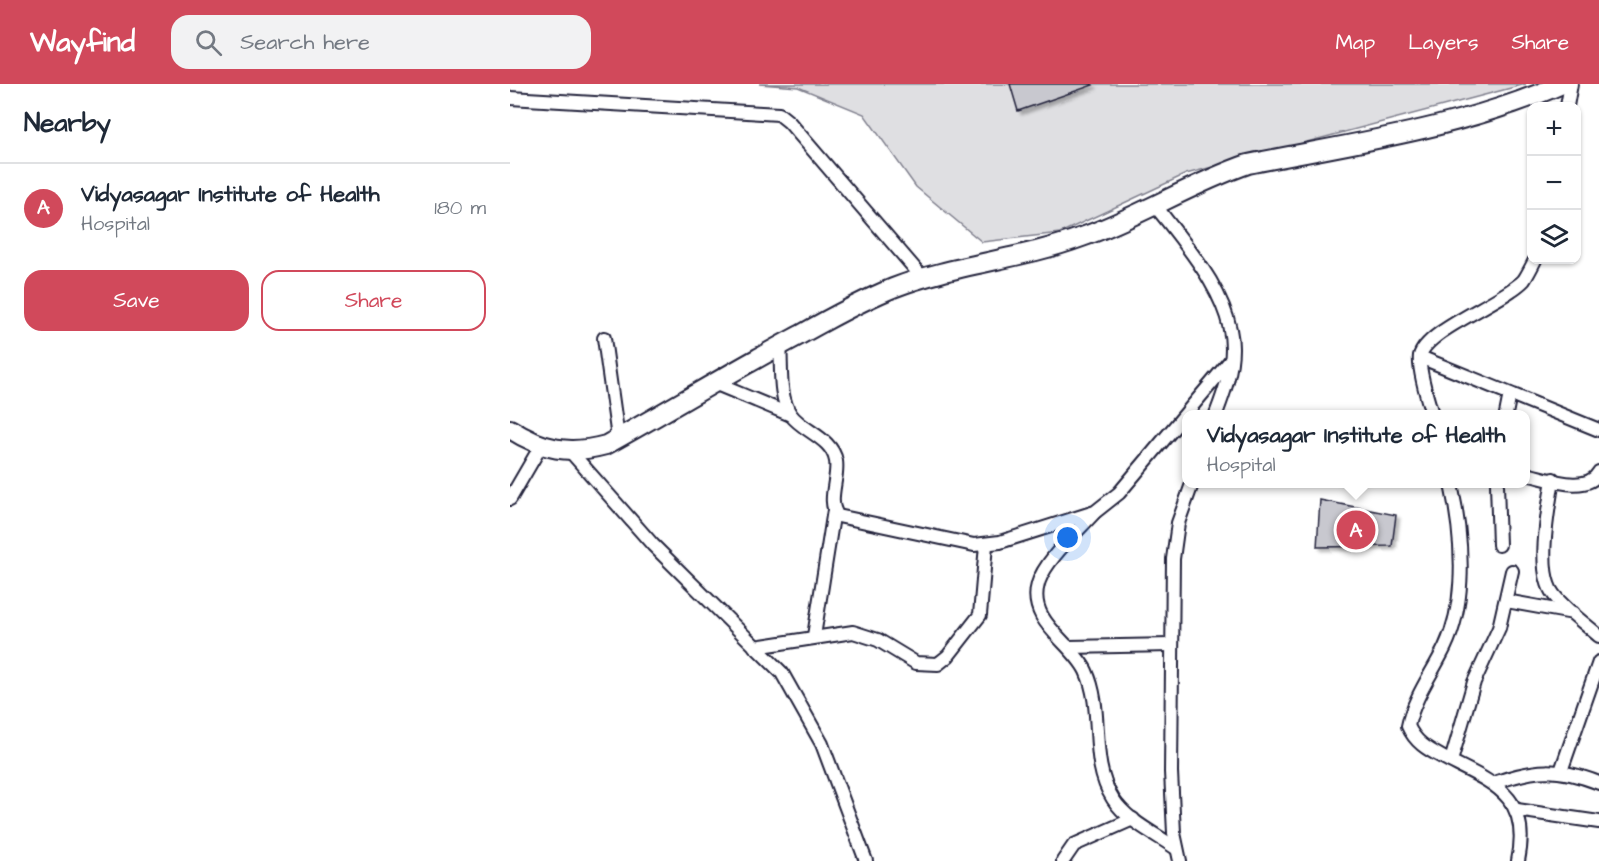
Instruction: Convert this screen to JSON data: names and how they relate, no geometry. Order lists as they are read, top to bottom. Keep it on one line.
{"page":{"header":"Wayfind","search":"Search here","nav":["Map","Layers","Share"],"heading":"Nearby","map_buttons":["+","−"],"list":[{"mark":"A","name":"Vidyasagar Institute of Health","note":"Hospital","value":"180 m"}],"buttons":["Save","Share"],"popup":["Vidyasagar Institute of Health","Hospital"],"pins":"A"}}
